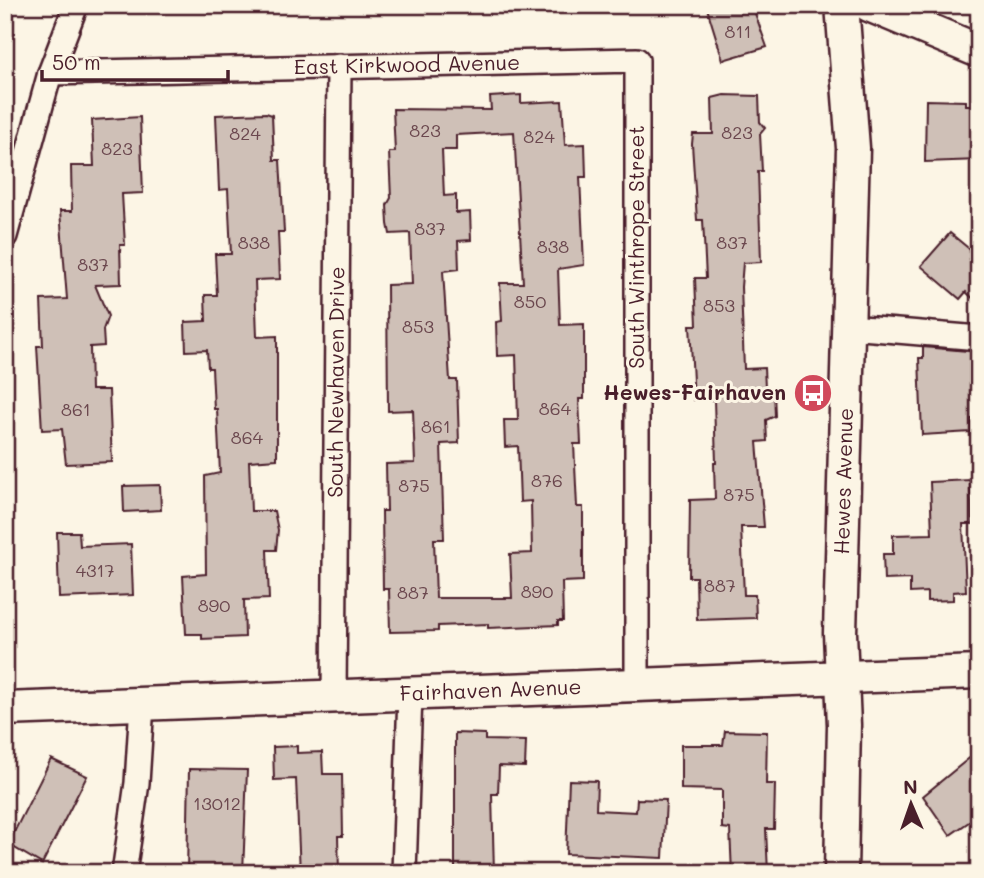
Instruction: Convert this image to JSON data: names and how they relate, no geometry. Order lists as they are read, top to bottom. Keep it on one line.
{"streets":{"main road":["Hewes Avenue","Fairhaven Avenue"],"street":["East Kirkwood Avenue","South Winthrope Street","South Newhaven Drive"]},"crossings":[["East Kirkwood Avenue","South Winthrope Street"],["East Kirkwood Avenue","South Newhaven Drive"],["South Winthrope Street","Fairhaven Avenue"],["South Newhaven Drive","Fairhaven Avenue"],["Hewes Avenue","Fairhaven Avenue"]],"places":{"bus stop":["Hewes-Fairhaven"]},"house_numbers":["811","823","823","824","824","823","837","838","837","838","837","850","853","853","864","861","861","864","876","875","875","4317","887","890","887","890","13012"],"scale_bar":"50 m","north":"top"}
